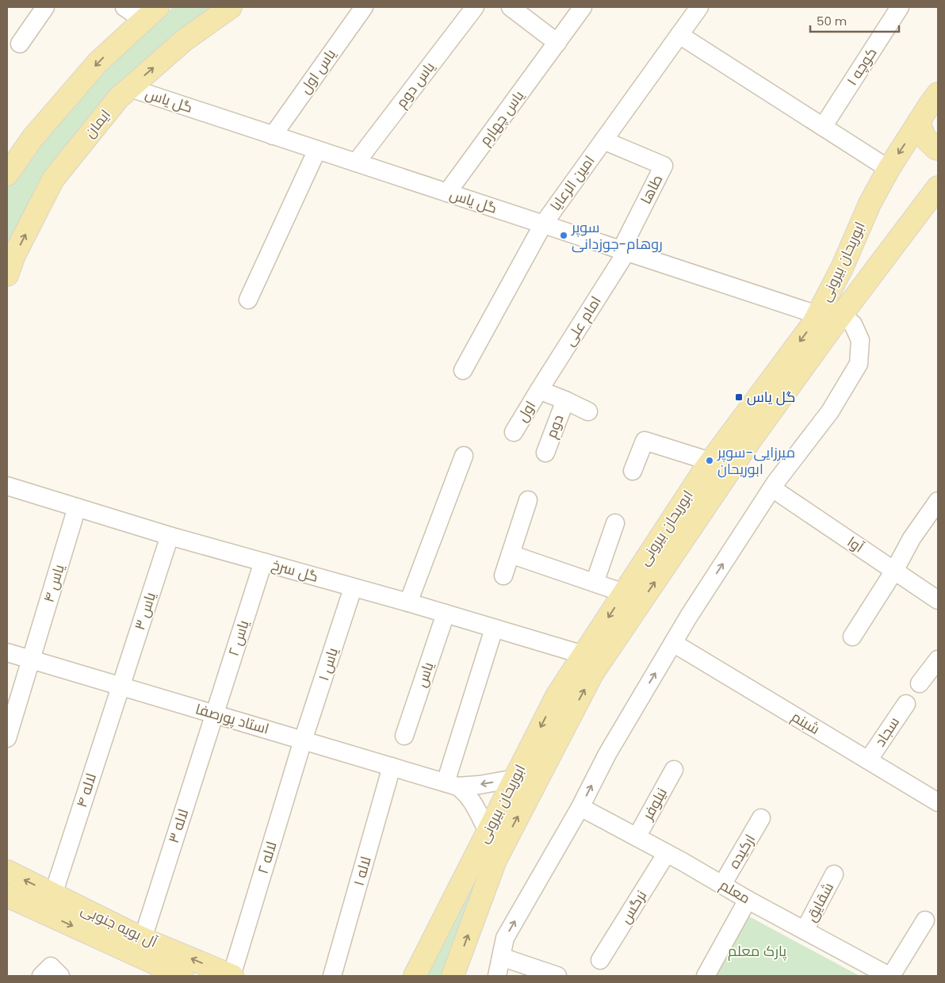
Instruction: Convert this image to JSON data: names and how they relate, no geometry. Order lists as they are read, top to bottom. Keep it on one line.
{"streets":{"main road":["ایمان","ابوریحان بیرونی","آل بویه جنوبی"],"street":["کوچه ۱","یاس اول","یاس دوم","گل یاس","یاس چهارم","امین الرعایا","طاها","امام علی","اول","دوم","آوا","گل سرخ","یاس ۴","یاس ۳","یاس ۲","یاس ۱","یاس","استاد پورصفا","شبنم","سجاد","لاله ۴","نیلوفر","لاله ۳","ارکیده","لاله ۲","لاله ۱","معلم","شقایق","نرگس"]},"crossings":[["یاس اول","گل یاس"],["یاس دوم","گل یاس"],["گل یاس","یاس چهارم"],["گل یاس","ایمان"],["گل یاس","امین الرعایا"],["گل یاس","طاها"],["گل یاس","ابوریحان بیرونی"],["گل یاس","امام علی"],["امین الرعایا","طاها"],["طاها","امام علی"],["ابوریحان بیرونی","گل سرخ"],["امام علی","اول"],["گل سرخ","یاس ۴"],["گل سرخ","یاس ۳"],["گل سرخ","یاس ۲"],["گل سرخ","یاس ۱"],["گل سرخ","یاس"],["یاس ۴","استاد پورصفا"],["یاس ۳","استاد پورصفا"],["یاس ۳","لاله ۴"],["یاس ۲","استاد پورصفا"],["یاس ۲","لاله ۳"],["یاس ۱","استاد پورصفا"],["یاس ۱","لاله ۲"],["استاد پورصفا","لاله ۴"],["استاد پورصفا","لاله ۳"],["استاد پورصفا","لاله ۲"],["استاد پورصفا","لاله ۱"],["شبنم","سجاد"],["لاله ۴","آل بویه جنوبی"],["نیلوفر","معلم"],["لاله ۳","آل بویه جنوبی"],["ارکیده","معلم"],["لاله ۲","آل بویه جنوبی"],["معلم","شقایق"],["معلم","نرگس"]],"parks":["پارک معلم"],"places":{"other":["سوپر روهام-جوزدانی","میرزایی-سوپر ابوریحان"],"transit":["گل یاس"]},"scale_bar":"50 m"}
